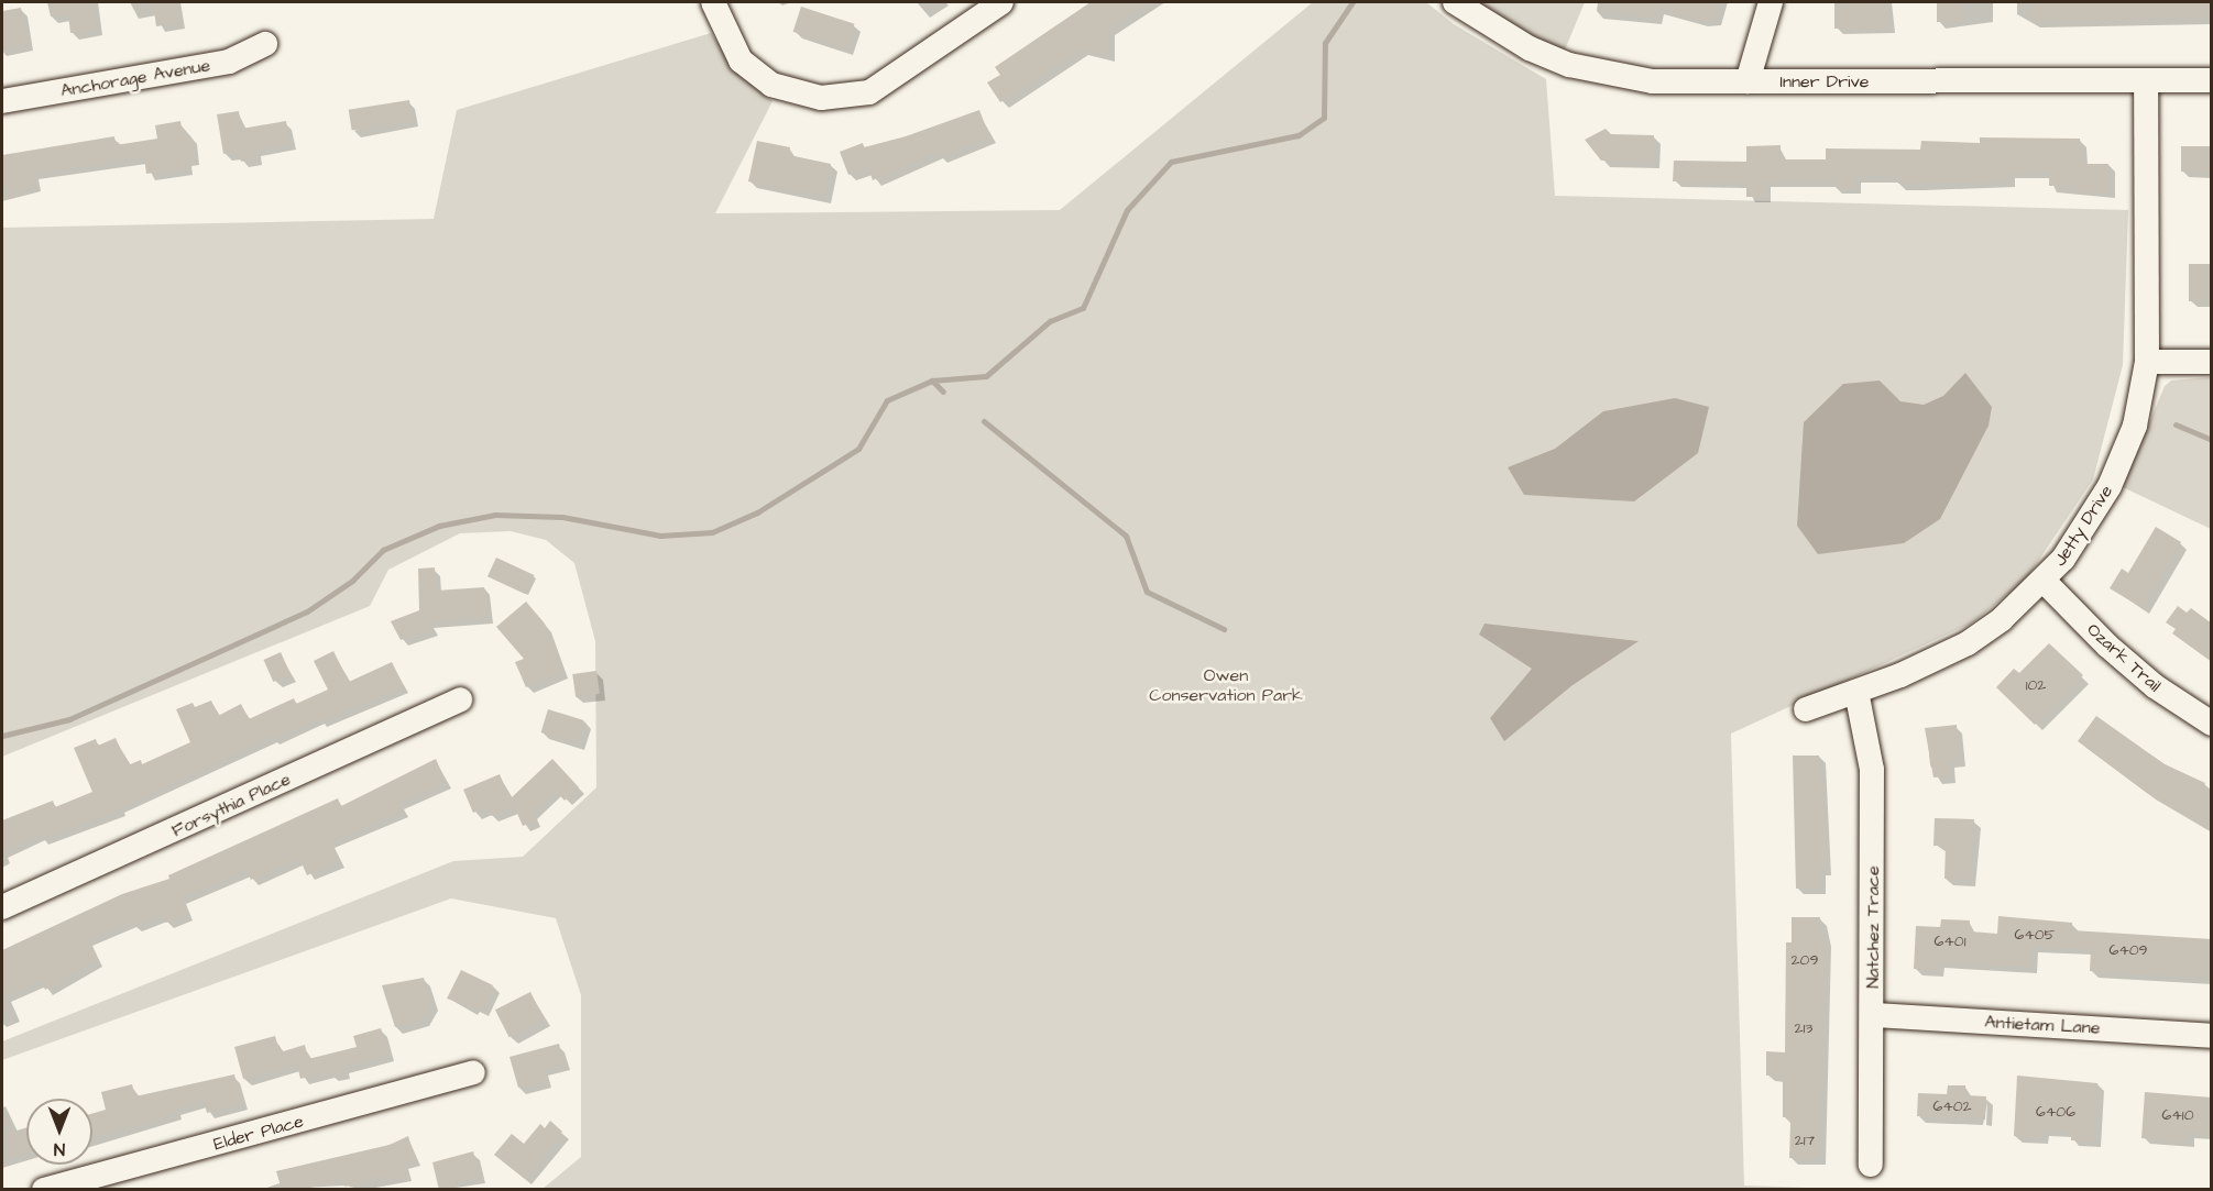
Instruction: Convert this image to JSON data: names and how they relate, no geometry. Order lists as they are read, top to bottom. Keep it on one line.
{"streets":{"street":["Anchorage Avenue","Inner Drive","Jetty Drive","Ozark Trail","Forsythia Place","Natchez Trace","Antietam Lane","Elder Place"]},"crossings":[["Inner Drive","Jetty Drive"],["Jetty Drive","Ozark Trail"],["Jetty Drive","Natchez Trace"],["Natchez Trace","Antietam Lane"]],"parks":["Owen Conservation Park"],"house_numbers":["102","6405","6401","6409","209","213","6402","6406","6410","217"],"north":"bottom"}
